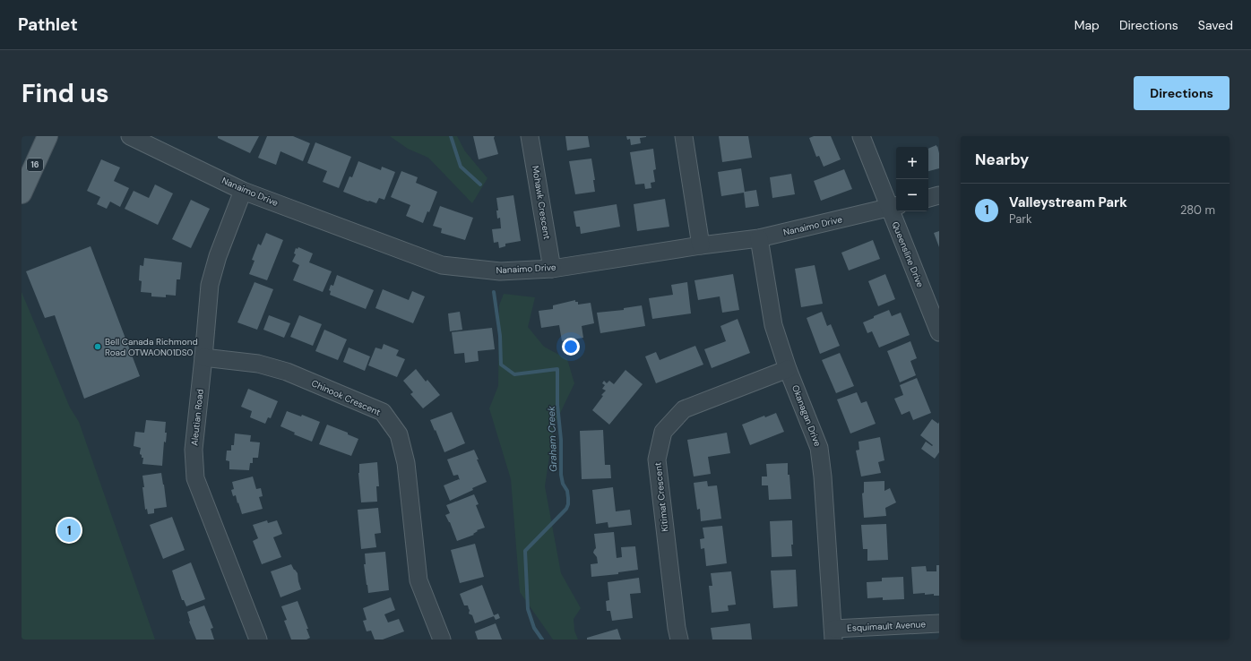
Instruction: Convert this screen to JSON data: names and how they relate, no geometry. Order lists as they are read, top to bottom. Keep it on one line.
{"streets":{"main road":["16"],"street":["Nanaimo Drive","Mohawk Crescent","Queensline Drive","Chinook Crescent","Okanagan Drive","Aleutian Road","Kitimat Crescent","Esquimault Avenue"]},"crossings":[["Nanaimo Drive","Mohawk Crescent"],["Nanaimo Drive","Queensline Drive"],["Nanaimo Drive","Okanagan Drive"],["Nanaimo Drive","Aleutian Road"],["Chinook Crescent","Aleutian Road"],["Okanagan Drive","Kitimat Crescent"],["Okanagan Drive","Esquimault Avenue"]],"water":["Graham Creek"],"places":["Bell Canada Richmond Road OTWAON01DS0"],"page":{"header":"Pathlet","nav":["Map","Directions","Saved"],"buttons":"Directions","title":"Find us","heading":"Nearby","map_buttons":["+","−"],"list":[{"mark":"1","name":"Valleystream Park","note":"Park","value":"280 m"}],"pins":"1"}}
